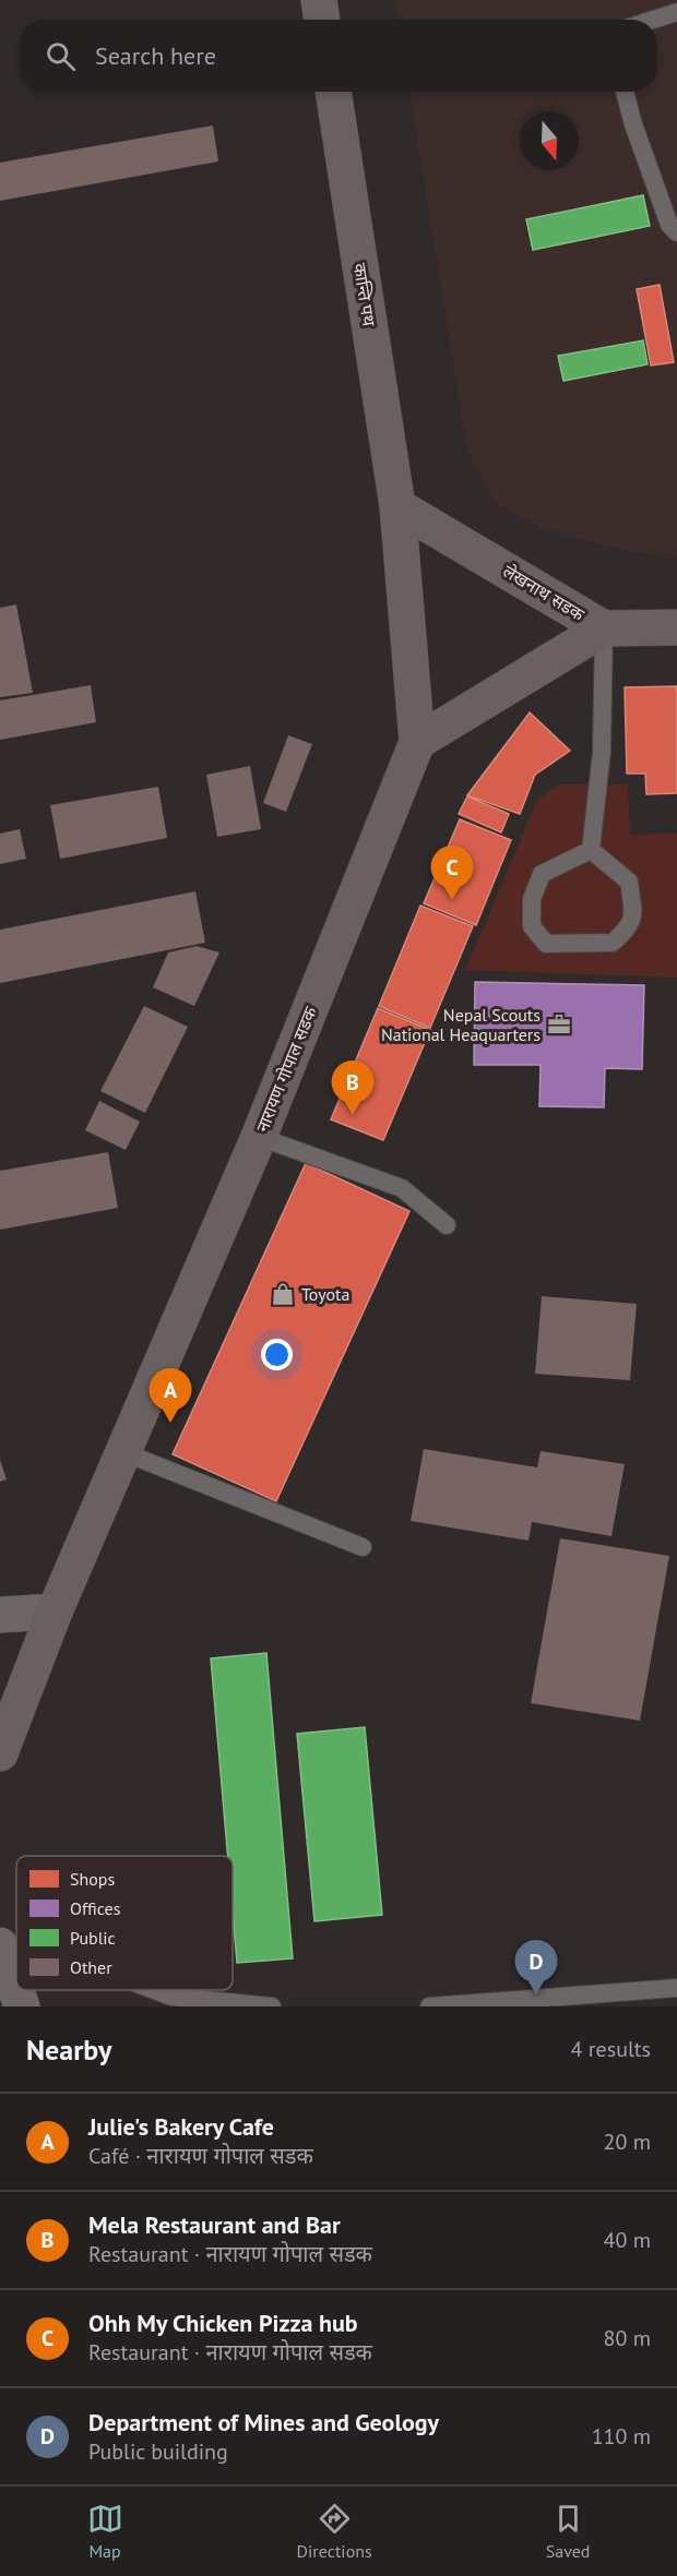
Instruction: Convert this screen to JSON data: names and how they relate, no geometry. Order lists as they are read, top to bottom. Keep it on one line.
{"streets":{"main road":["कान्ति पथ","लेखनाथ सडक","नारायण गोपाल सडक"]},"crossings":[["कान्ति पथ","लेखनाथ सडक"],["कान्ति पथ","नारायण गोपाल सडक"],["लेखनाथ सडक","नारायण गोपाल सडक"]],"places":{"office":["Nepal Scouts National Heaquarters"],"shop":["Toyota"]},"legend":["Shops","Offices","Public","Other"],"north":"bottom","page":{"search":"Search here","pins":["C","B","A","D"],"heading":["Nearby","4 results"],"list":[{"mark":"A","name":"Julie's Bakery Cafe","note":"Café · नारायण गोपाल सडक","value":"20 m"},{"mark":"B","name":"Mela Restaurant and Bar","note":"Restaurant · नारायण गोपाल सडक","value":"40 m"},{"mark":"C","name":"Ohh My Chicken Pizza hub","note":"Restaurant · नारायण गोपाल सडक","value":"80 m"},{"mark":"D","name":"Department of Mines and Geology","note":"Public building","value":"110 m"}],"nav":["Map","Directions","Saved"]}}
